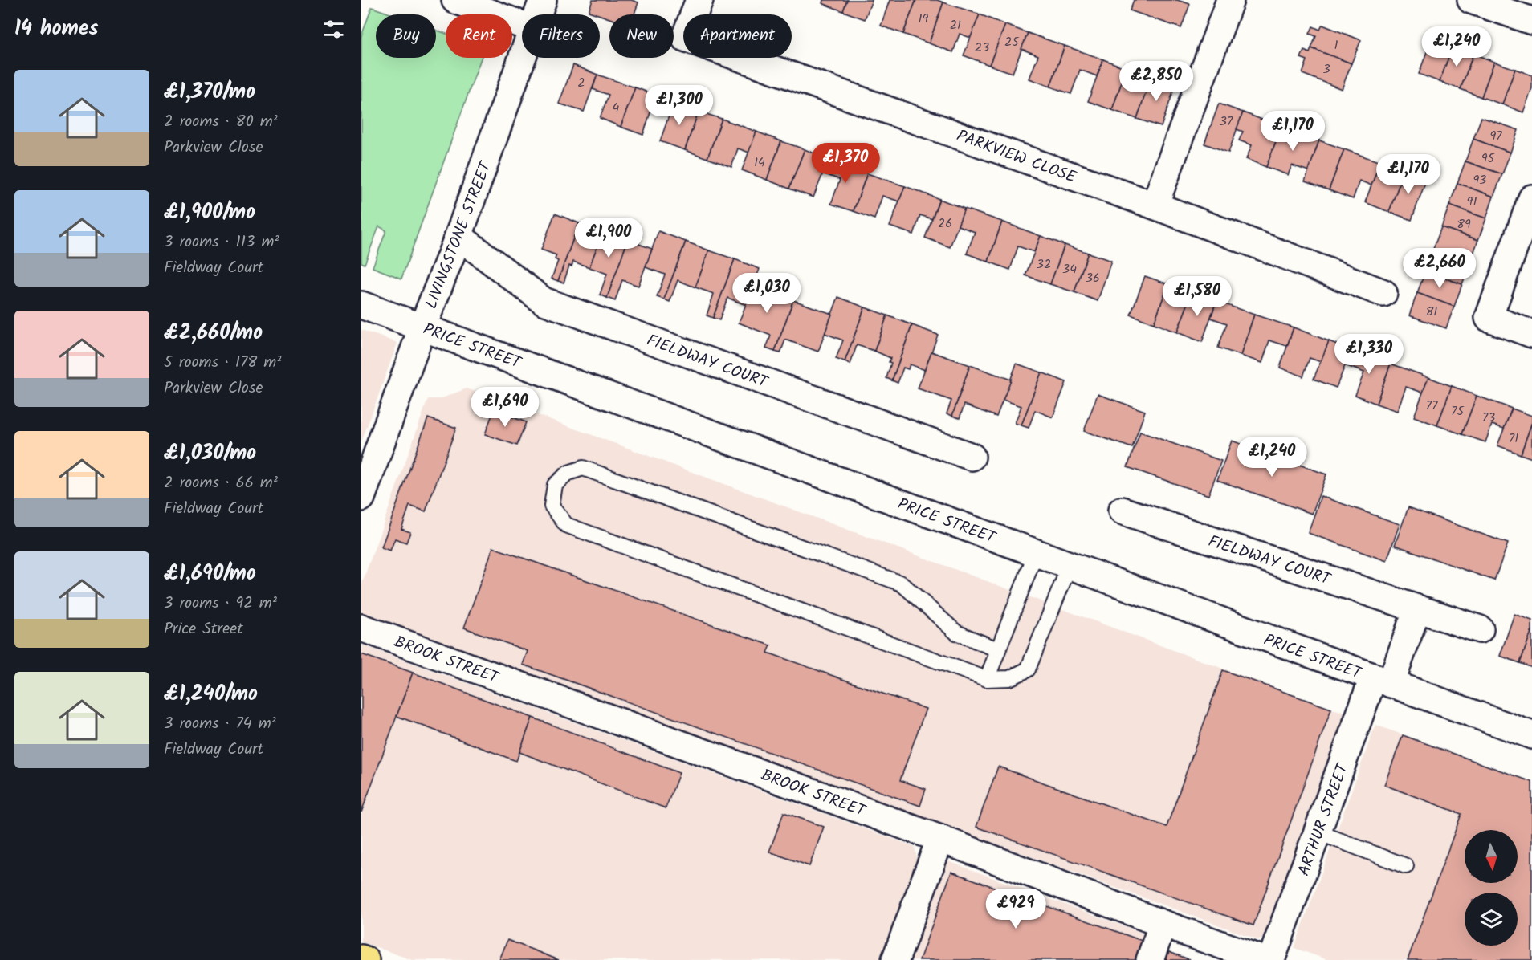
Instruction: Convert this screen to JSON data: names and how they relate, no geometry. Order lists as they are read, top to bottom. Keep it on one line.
{"streets":{"street":["PARKVIEW CLOSE","LIVINGSTONE STREET","PRICE STREET","FIELDWAY COURT","BROOK STREET","ARTHUR STREET"]},"crossings":[["LIVINGSTONE STREET","PRICE STREET"],["LIVINGSTONE STREET","FIELDWAY COURT"],["PRICE STREET","ARTHUR STREET"]],"house_numbers":["19","21","25","1","23","3","2","4","37","97","95","14","93","91","26","89","32","34","36","81","77","75","73","71"],"north":"bottom","page":{"heading":"14 homes","chip":["Buy","Rent","Filters","New","Apartment"],"price":["£1,240","£2,850","£1,300","£1,170","£1,370","£1,170","£1,900","£2,660","£1,030","£1,580","£1,330","£1,690","£1,240","£929"],"list":[{"name":"£1,370/mo","note":"2 rooms · 80 m² · Parkview Close"},{"name":"£1,900/mo","note":"3 rooms · 113 m² · Fieldway Court"},{"name":"£2,660/mo","note":"5 rooms · 178 m² · Parkview Close"},{"name":"£1,030/mo","note":"2 rooms · 66 m² · Fieldway Court"},{"name":"£1,690/mo","note":"3 rooms · 92 m² · Price Street"},{"name":"£1,240/mo","note":"3 rooms · 74 m² · Fieldway Court"}]}}
